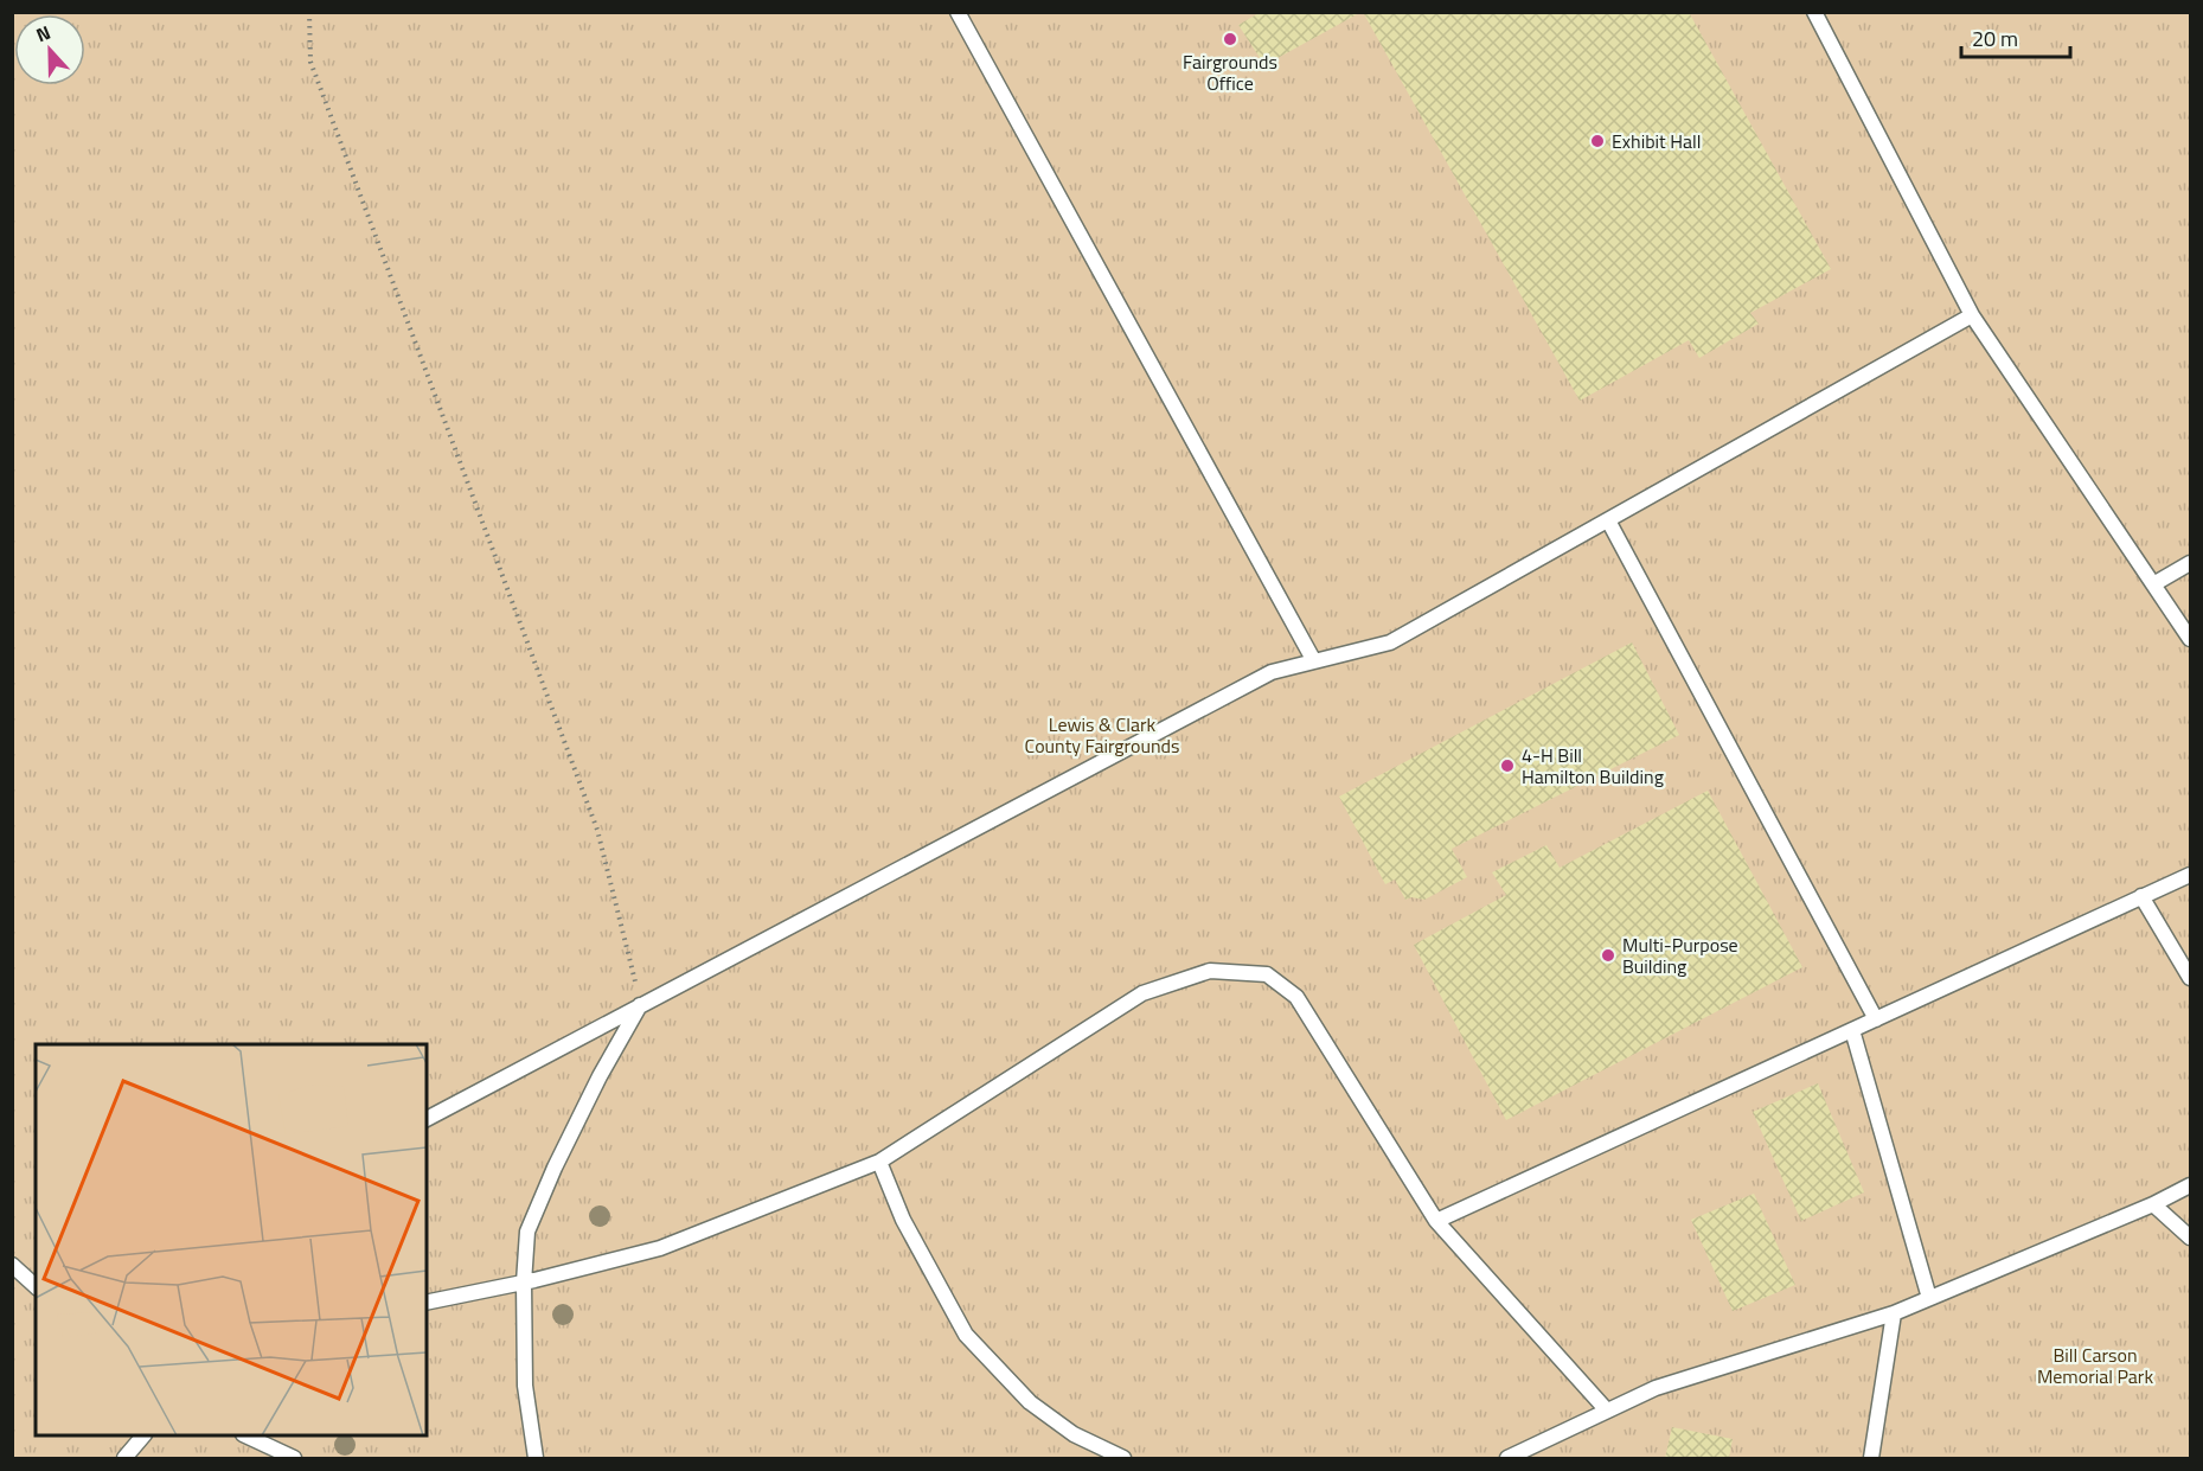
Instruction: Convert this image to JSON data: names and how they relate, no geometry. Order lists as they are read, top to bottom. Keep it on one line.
{"parks":["Lewis & Clark County Fairgrounds","Bill Carson Memorial Park"],"places":["Fairgrounds Office","Exhibit Hall","4-H Bill Hamilton Building","Multi-Purpose Building"],"scale_bar":"20 m","north":"top"}
